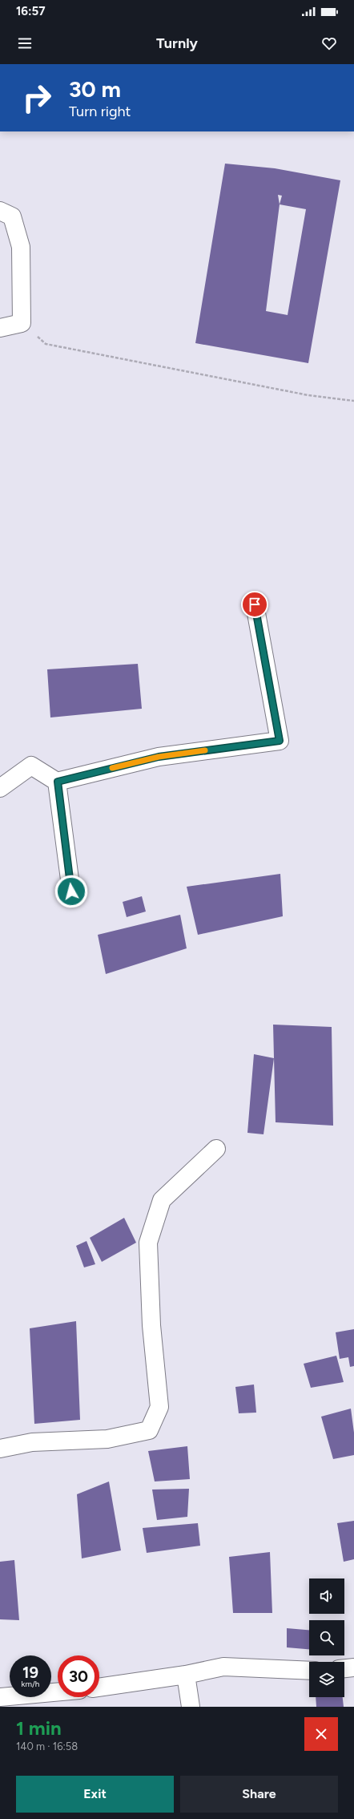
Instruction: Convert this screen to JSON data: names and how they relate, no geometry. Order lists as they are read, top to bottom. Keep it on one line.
{"page":{"status":"16:57","header":"Turnly","turn":["30 m","Turn right"],"speed":"19 km/h","limit":"30","heading":["1 min","140 m · 16:58"],"buttons":["Exit","Share"]}}
